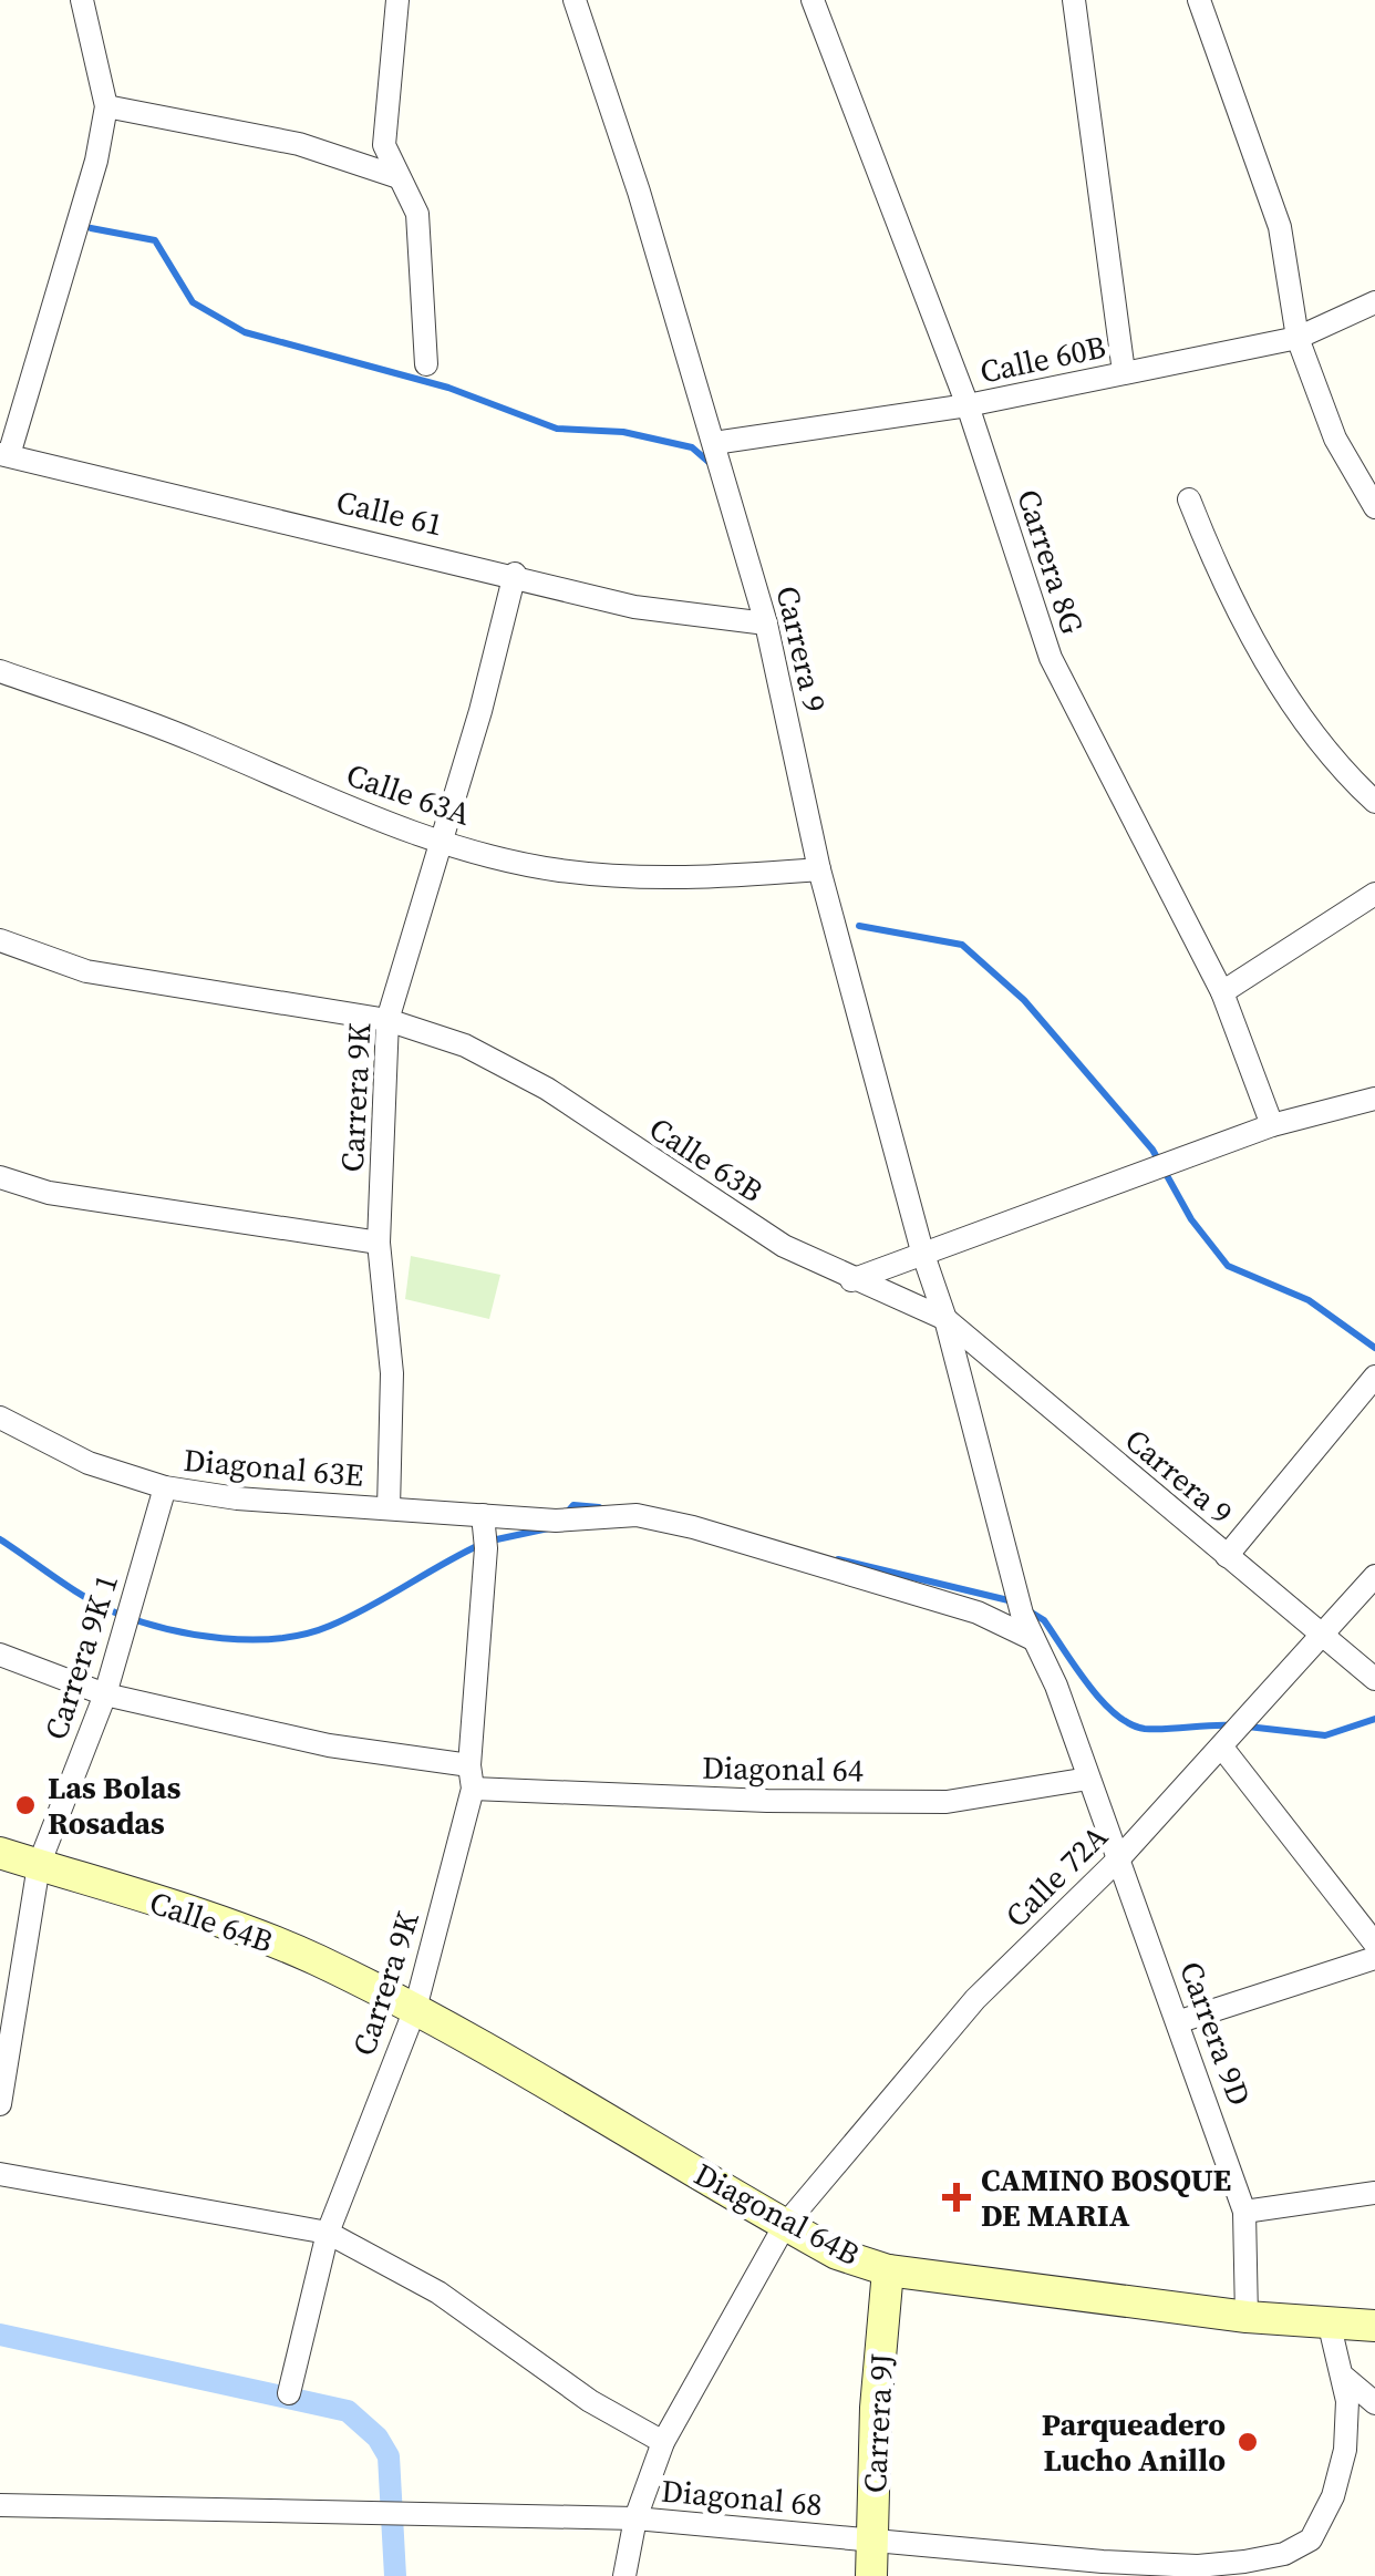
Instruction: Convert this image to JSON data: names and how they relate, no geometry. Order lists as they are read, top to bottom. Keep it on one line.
{"streets":{"street":["Calle 60B","Calle 61","Carrera 8G","Carrera 9","Calle 63A","Carrera 9K","Calle 63B","Diagonal 63E","Carrera 9K 1","Diagonal 64","Calle 72A","Calle 64B","Carrera 9D","Diagonal 64B","Carrera 9J","Diagonal 68"]},"crossings":[["Calle 60B","Carrera 8G"],["Calle 60B","Carrera 9"],["Calle 61","Carrera 9"],["Calle 61","Carrera 9K"],["Carrera 9","Calle 63A"],["Carrera 9","Calle 63B"],["Carrera 9","Calle 72A"],["Carrera 9","Carrera 9D"],["Calle 63A","Carrera 9K"],["Carrera 9K","Calle 63B"],["Carrera 9K","Diagonal 63E"],["Carrera 9K","Diagonal 64"],["Carrera 9K","Calle 64B"],["Carrera 9K","Diagonal 64B"],["Diagonal 63E","Carrera 9K 1"],["Diagonal 63E","Carrera 9D"],["Carrera 9K 1","Diagonal 64"],["Carrera 9K 1","Calle 64B"],["Diagonal 64","Carrera 9D"],["Calle 72A","Carrera 9D"],["Calle 72A","Diagonal 64B"],["Calle 72A","Diagonal 68"],["Calle 64B","Diagonal 64B"],["Carrera 9D","Diagonal 64B"],["Diagonal 64B","Carrera 9J"],["Diagonal 64B","Diagonal 68"],["Carrera 9J","Diagonal 68"]],"places":{"other":["Las Bolas Rosadas","Parqueadero Lucho Anillo"],"health":["CAMINO BOSQUE DE MARIA"]}}
